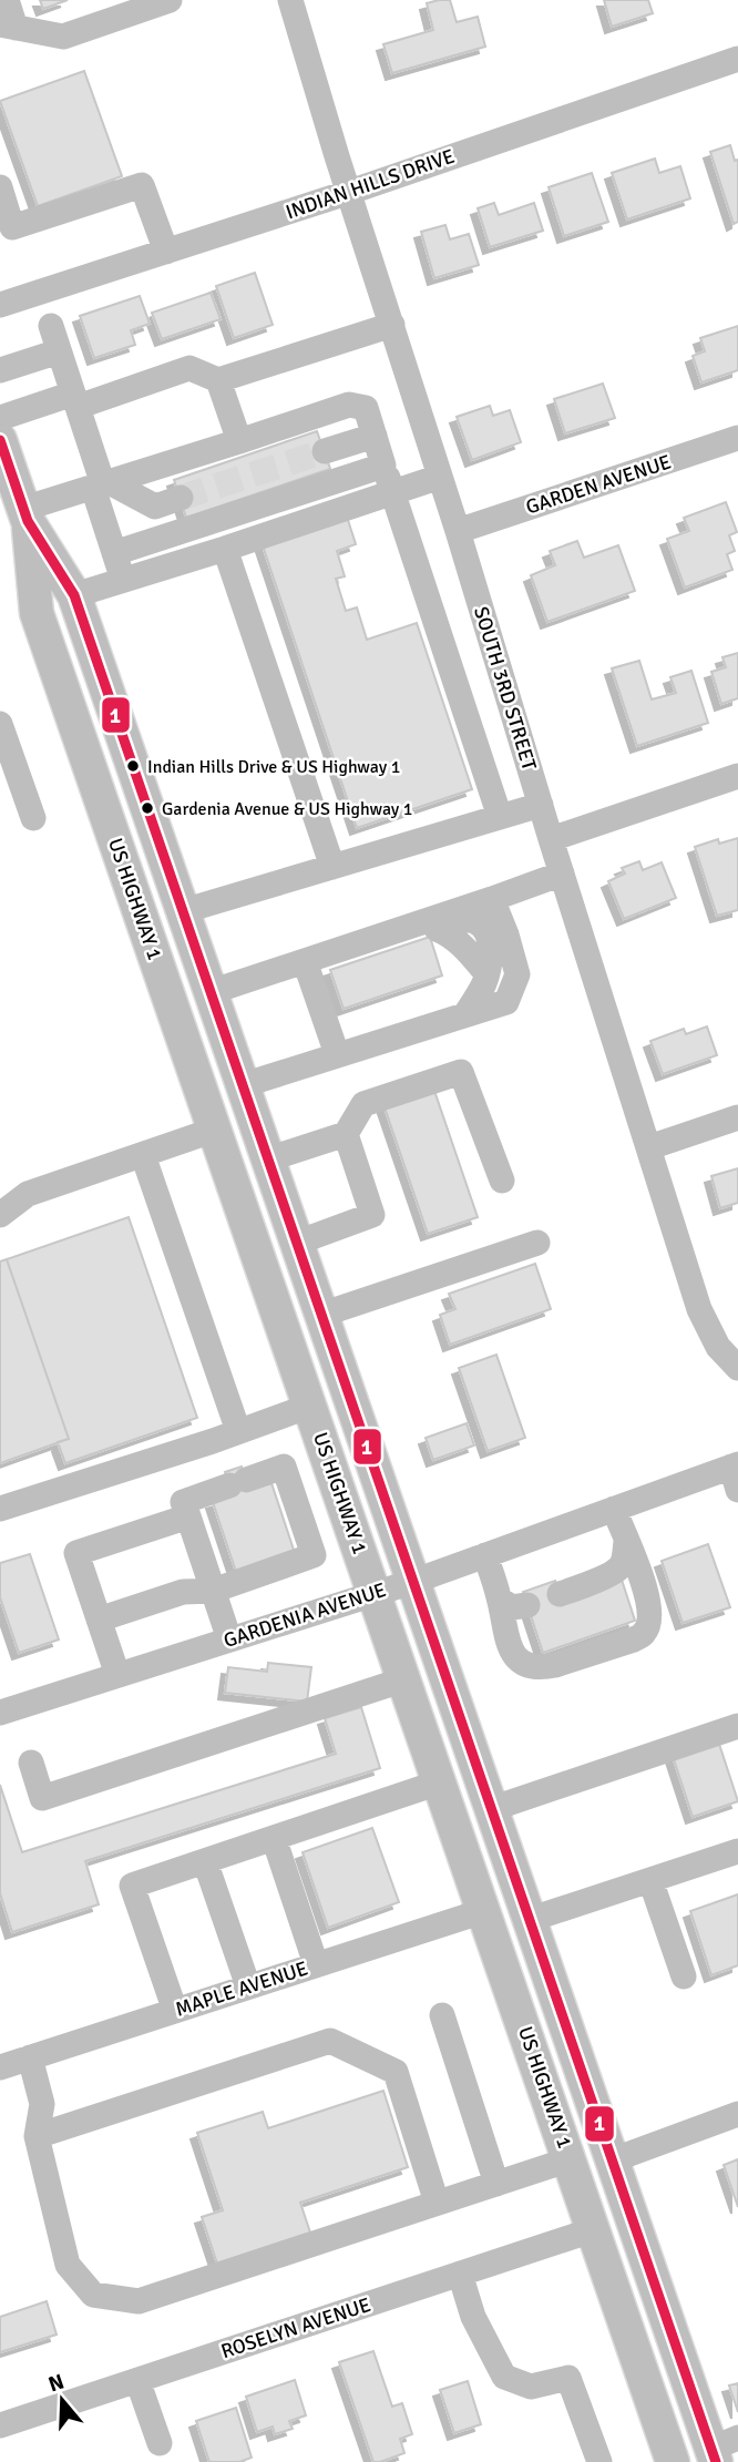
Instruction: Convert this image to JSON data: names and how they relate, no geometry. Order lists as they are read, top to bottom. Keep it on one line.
{"streets":{"main road":["US HIGHWAY 1"],"street":["INDIAN HILLS DRIVE","GARDEN AVENUE","SOUTH 3RD STREET","GARDENIA AVENUE","MAPLE AVENUE","ROSELYN AVENUE"]},"crossings":[["INDIAN HILLS DRIVE","SOUTH 3RD STREET"],["GARDEN AVENUE","SOUTH 3RD STREET"],["US HIGHWAY 1","GARDENIA AVENUE"],["US HIGHWAY 1","MAPLE AVENUE"],["US HIGHWAY 1","ROSELYN AVENUE"]],"places":["Indian Hills Drive & US Highway 1","Gardenia Avenue & US Highway 1"],"lines":["transit line 1"],"north":"top"}
